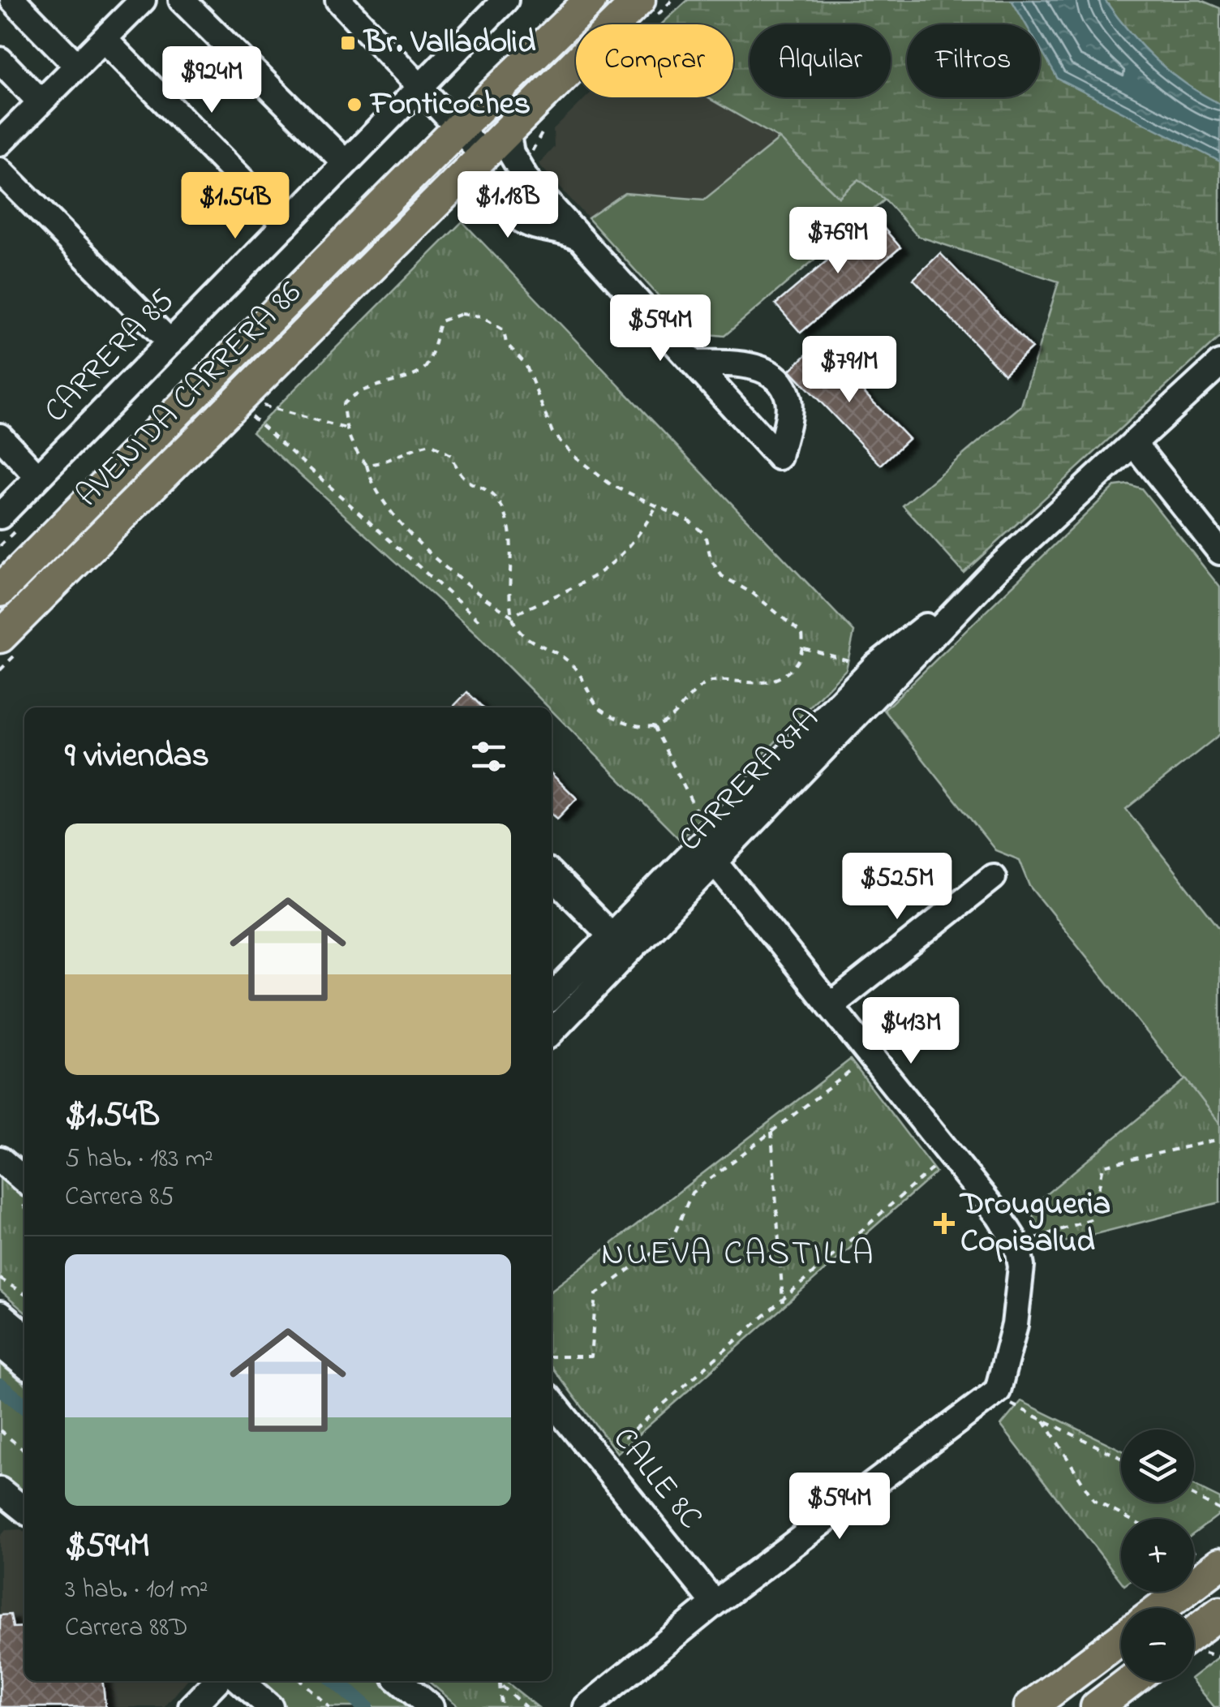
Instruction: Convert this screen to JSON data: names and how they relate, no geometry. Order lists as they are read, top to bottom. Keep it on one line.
{"streets":{"main road":["AVENIDA CARRERA 86"],"street":["CARRERA 85","CARRERA 87A","CALLE 8C"]},"districts":["NUEVA CASTILLA"],"places":{"transit":["Br. Valladolid"],"other":["Fonticoches"],"health":["Drougueria Copisalud"]},"page":{"chip":["Comprar","Alquilar","Filtros"],"price":["$924M","$1.18B","$1.54B","$769M","$594M","$791M","$525M","$413M","$594M"],"heading":"9 viviendas","list":[{"name":"$1.54B","note":"5 hab. · 183 m² · Carrera 85"},{"name":"$594M","note":"3 hab. · 101 m² · Carrera 88D"}],"map_buttons":["+","−"]}}
